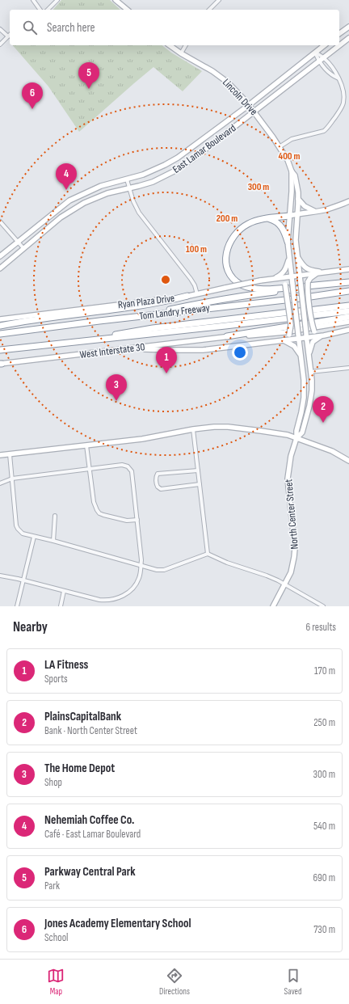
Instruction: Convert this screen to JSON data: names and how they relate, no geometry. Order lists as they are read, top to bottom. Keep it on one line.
{"streets":{"highway":["Tom Landry Freeway"],"main road":["Lincoln Drive","East Lamar Boulevard","Ryan Plaza Drive","West Interstate 30","North Center Street"]},"crossings":[["Lincoln Drive","East Lamar Boulevard"],["Lincoln Drive","Ryan Plaza Drive"],["Lincoln Drive","North Center Street"],["Ryan Plaza Drive","North Center Street"],["West Interstate 30","North Center Street"]],"page":{"search":"Search here","pins":["5","6","4","1","3","2"],"heading":["Nearby","6 results"],"list":[{"mark":"1","name":"LA Fitness","note":"Sports","value":"170 m"},{"mark":"2","name":"PlainsCapitalBank","note":"Bank · North Center Street","value":"250 m"},{"mark":"3","name":"The Home Depot","note":"Shop","value":"300 m"},{"mark":"4","name":"Nehemiah Coffee Co.","note":"Café · East Lamar Boulevard","value":"540 m"},{"mark":"5","name":"Parkway Central Park","note":"Park","value":"690 m"},{"mark":"6","name":"Jones Academy Elementary School","note":"School","value":"730 m"}],"nav":["Map","Directions","Saved"]},"rings":["400 m","300 m","200 m","100 m"]}
